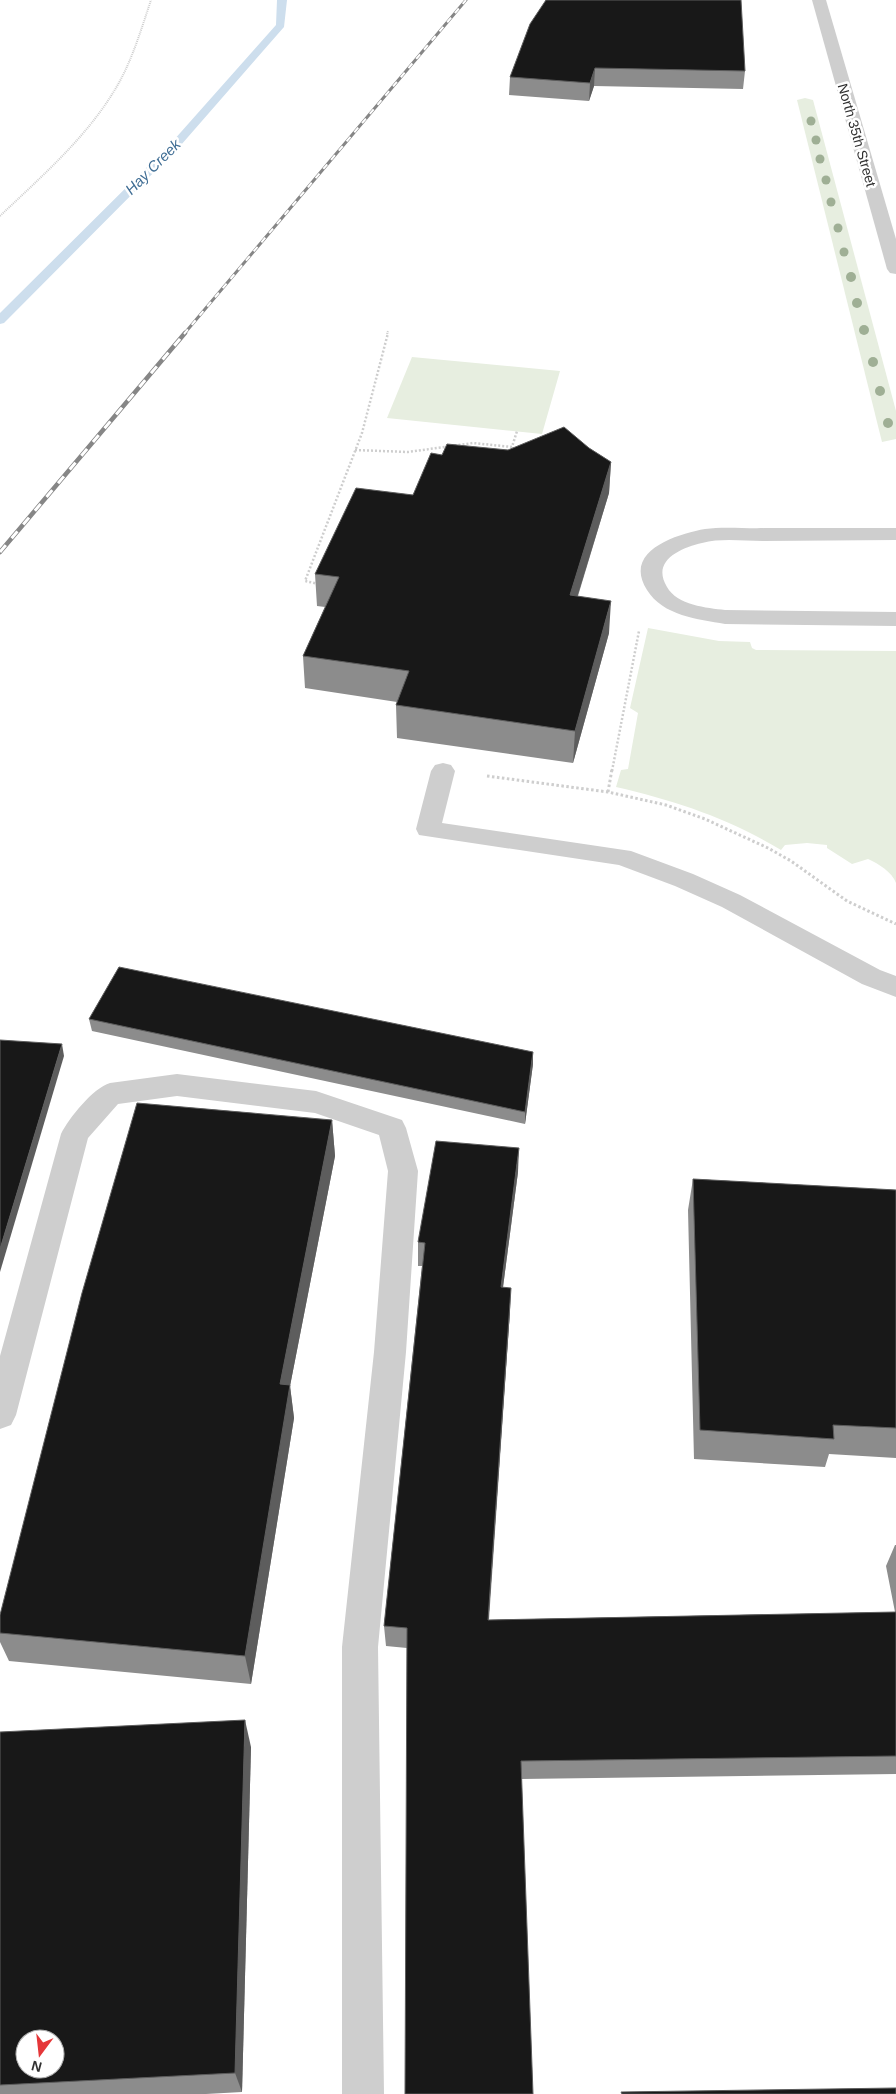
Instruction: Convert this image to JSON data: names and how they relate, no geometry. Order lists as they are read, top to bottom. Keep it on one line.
{"streets":{"street":["North 35th Street"]},"water":["Hay Creek"],"north":"bottom"}
